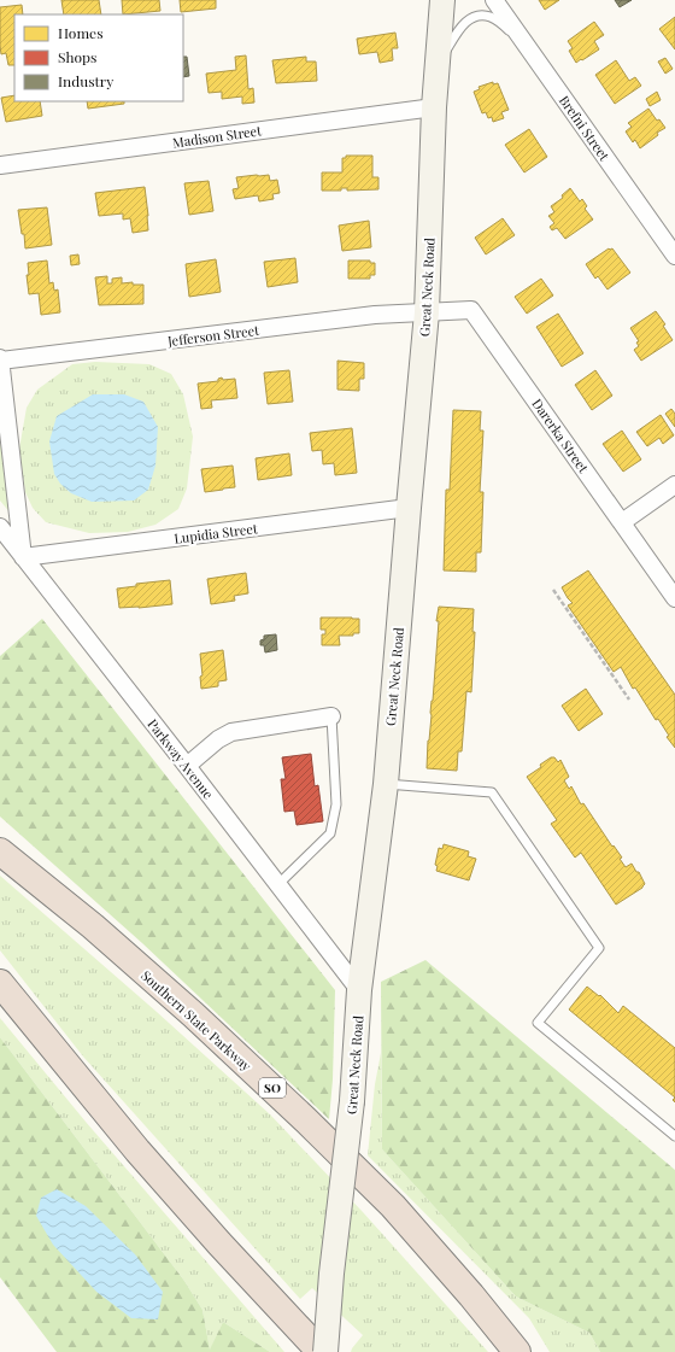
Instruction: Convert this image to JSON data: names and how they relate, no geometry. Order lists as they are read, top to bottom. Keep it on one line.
{"streets":{"highway":["Southern State Parkway","SO"],"main road":["Great Neck Road"],"street":["Brefni Street","Madison Street","Jefferson Street","Darerka Street","Lupidia Street","Parkway Avenue"]},"crossings":[["Madison Street","Great Neck Road"],["Great Neck Road","Jefferson Street"],["Great Neck Road","Darerka Street"],["Great Neck Road","Lupidia Street"],["Great Neck Road","Parkway Avenue"],["Jefferson Street","Darerka Street"],["Lupidia Street","Parkway Avenue"]],"legend":["Homes","Shops","Industry"]}
